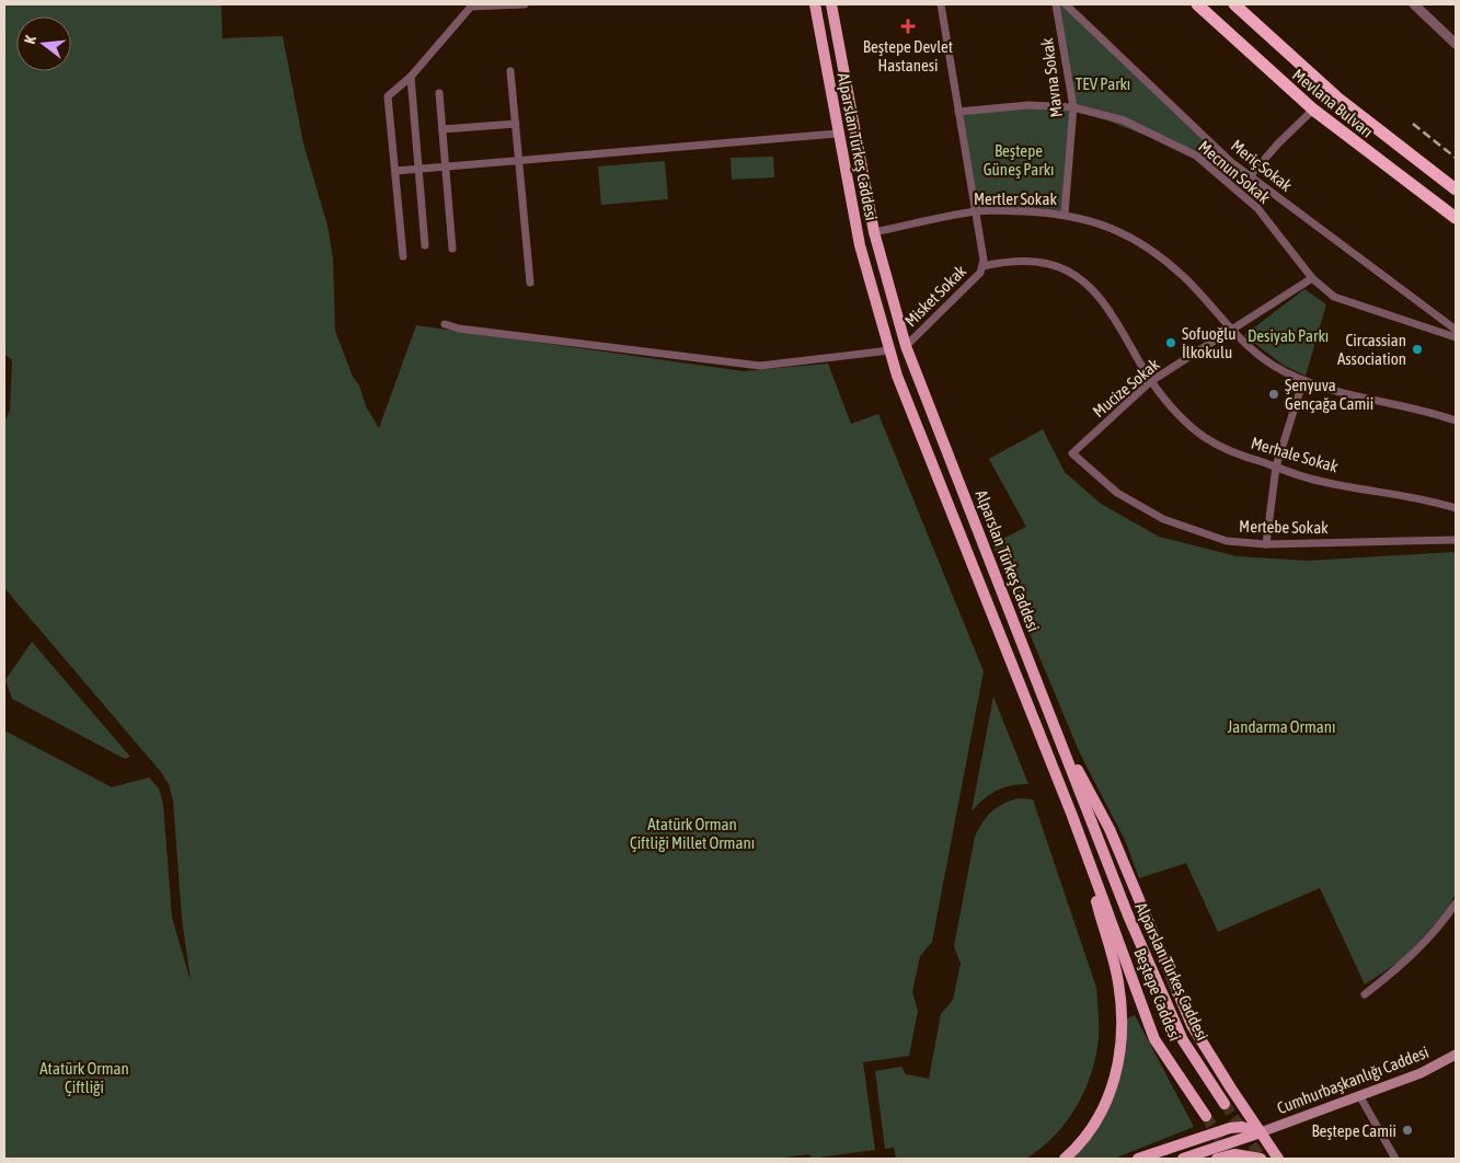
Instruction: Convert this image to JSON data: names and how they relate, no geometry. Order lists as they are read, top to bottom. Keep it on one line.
{"streets":{"highway":["Mevlana Bulvarı"],"main road":["Alparslan Türkeş Caddesi","Beştepe Caddesi","Cumhurbaşkanlığı Caddesi"],"street":["Mavna Sokak","Meriç Sokak","Mecnun Sokak","Mertler Sokak","Misket Sokak","Mucize Sokak","Merhale Sokak","Mertebe Sokak"]},"crossings":[["Mavna Sokak","Mecnun Sokak"],["Mavna Sokak","Mertler Sokak"],["Alparslan Türkeş Caddesi","Mertler Sokak"],["Alparslan Türkeş Caddesi","Misket Sokak"],["Alparslan Türkeş Caddesi","Beştepe Caddesi"],["Mecnun Sokak","Misket Sokak"],["Mecnun Sokak","Mucize Sokak"],["Mertler Sokak","Misket Sokak"],["Mertler Sokak","Mucize Sokak"],["Misket Sokak","Merhale Sokak"],["Mucize Sokak","Merhale Sokak"],["Mucize Sokak","Mertebe Sokak"]],"parks":["TEV Parkı","Beştepe Güneş Parkı","Desiyab Parkı","Jandarma Ormanı","Atatürk Orman Çiftliği Millet Ormanı","Atatürk Orman Çiftliği"],"places":{"health":["Beştepe Devlet Hastanesi"],"other":["Sofuoğlu İlkokulu","Circassian Association","Şenyuva Gençağa Camii","Beştepe Camii"]},"north":"left"}
